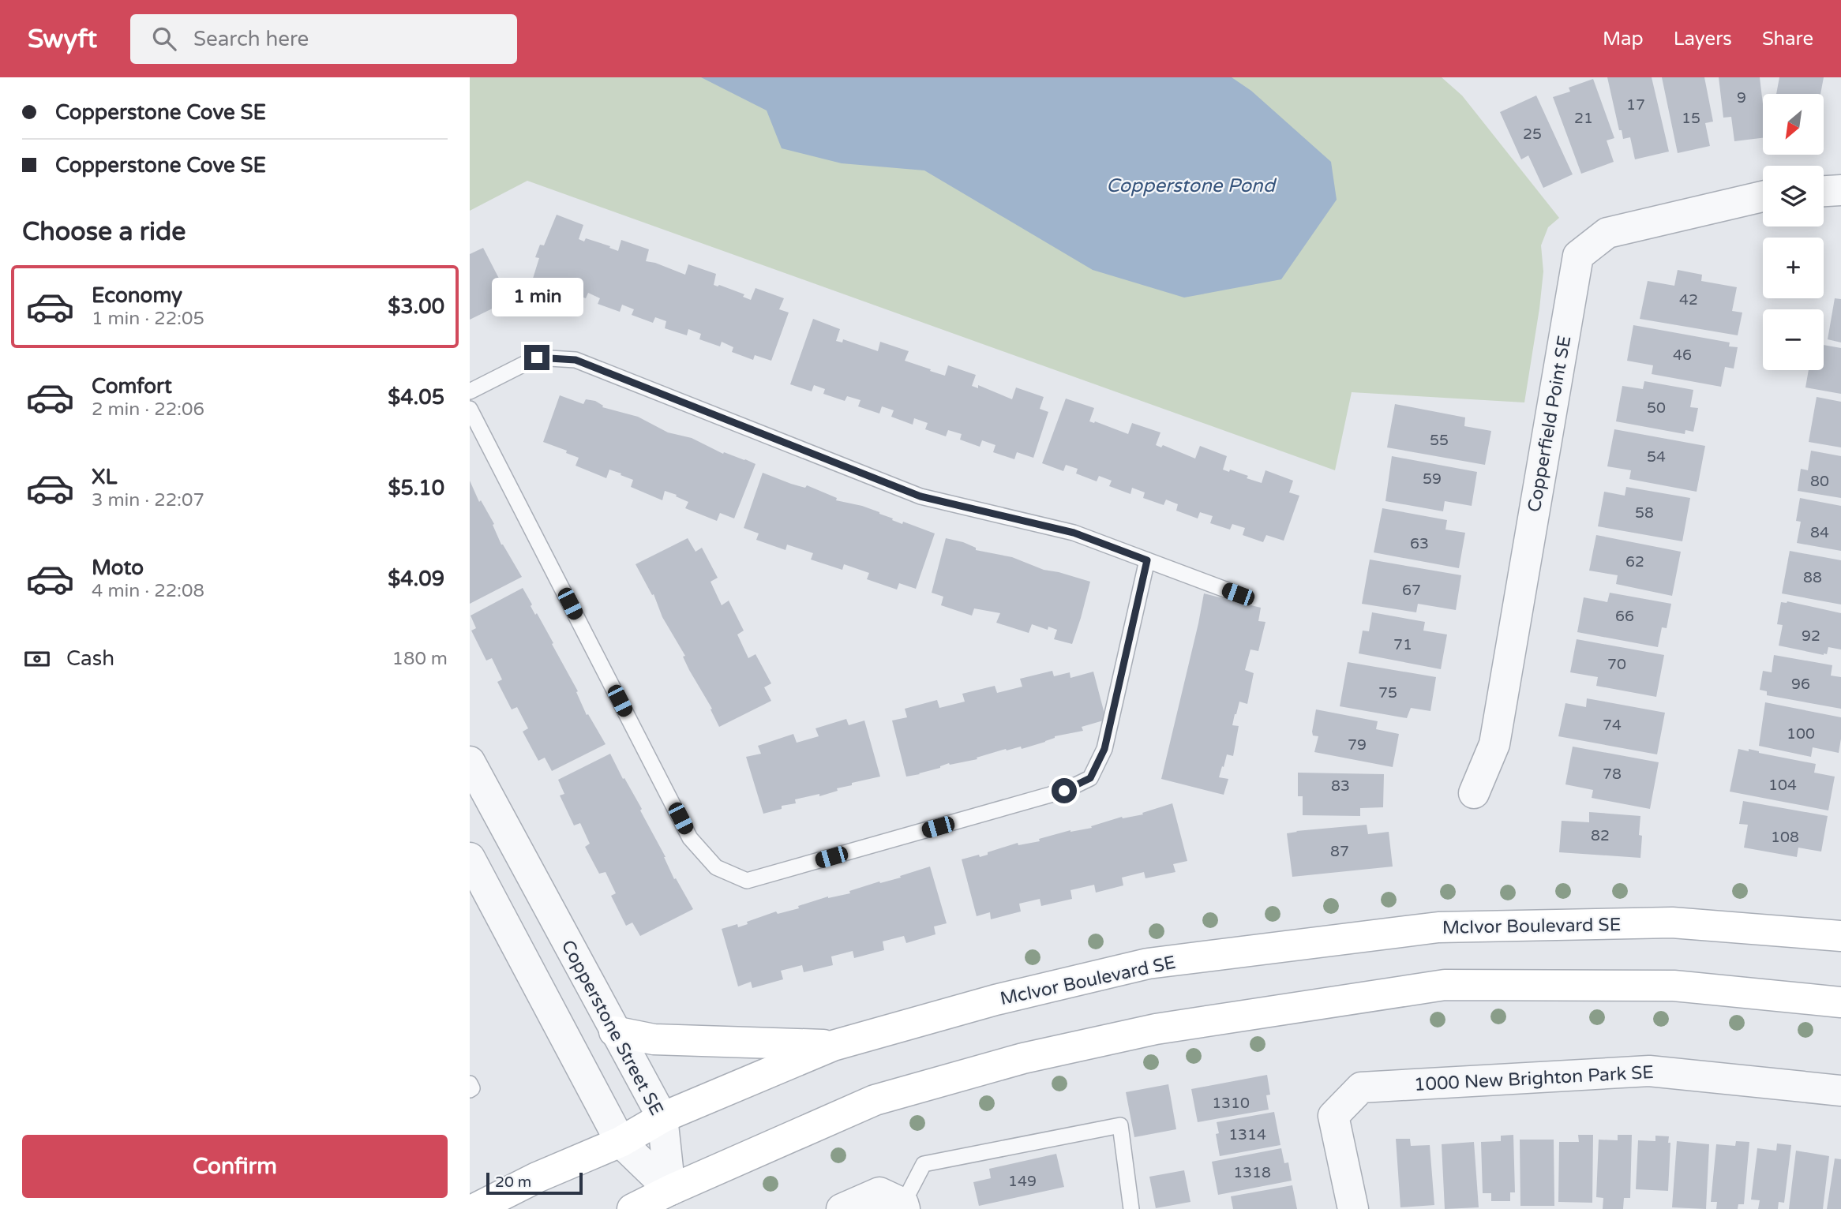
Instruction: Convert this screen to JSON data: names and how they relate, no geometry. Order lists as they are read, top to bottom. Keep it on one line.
{"streets":{"main road":["McIvor Boulevard SE"],"street":["Copperfield Point SE","Copperstone Street SE","1000 New Brighton Park SE"]},"crossings":[["McIvor Boulevard SE","Copperstone Street SE"]],"water":["Copperstone Pond"],"house_numbers":["9","17","21","15","25","42","46","50","55","54","59","80","58","84","63","62","88","67","66","92","71","70","96","75","74","100","79","78","104","83","82","108","87","1310","1314","1318","149"],"scale_bar":"20 m","north":"bottom left","page":{"header":"Swyft","search":"Search here","nav":["Map","Layers","Share"],"banner":["Copperstone Cove SE","Copperstone Cove SE"],"map_buttons":["+","−"],"heading":"Choose a ride","list":[{"name":"Economy","note":"1 min · 22:05","value":"$3.00"},{"name":"Comfort","note":"2 min · 22:06","value":"$4.05"},{"name":"XL","note":"3 min · 22:07","value":"$5.10"},{"name":"Moto","note":"4 min · 22:08","value":"$4.09"}],"bubble":"1 min","pay":["Cash","180 m"],"buttons":"Confirm","scale":"20 m"}}
